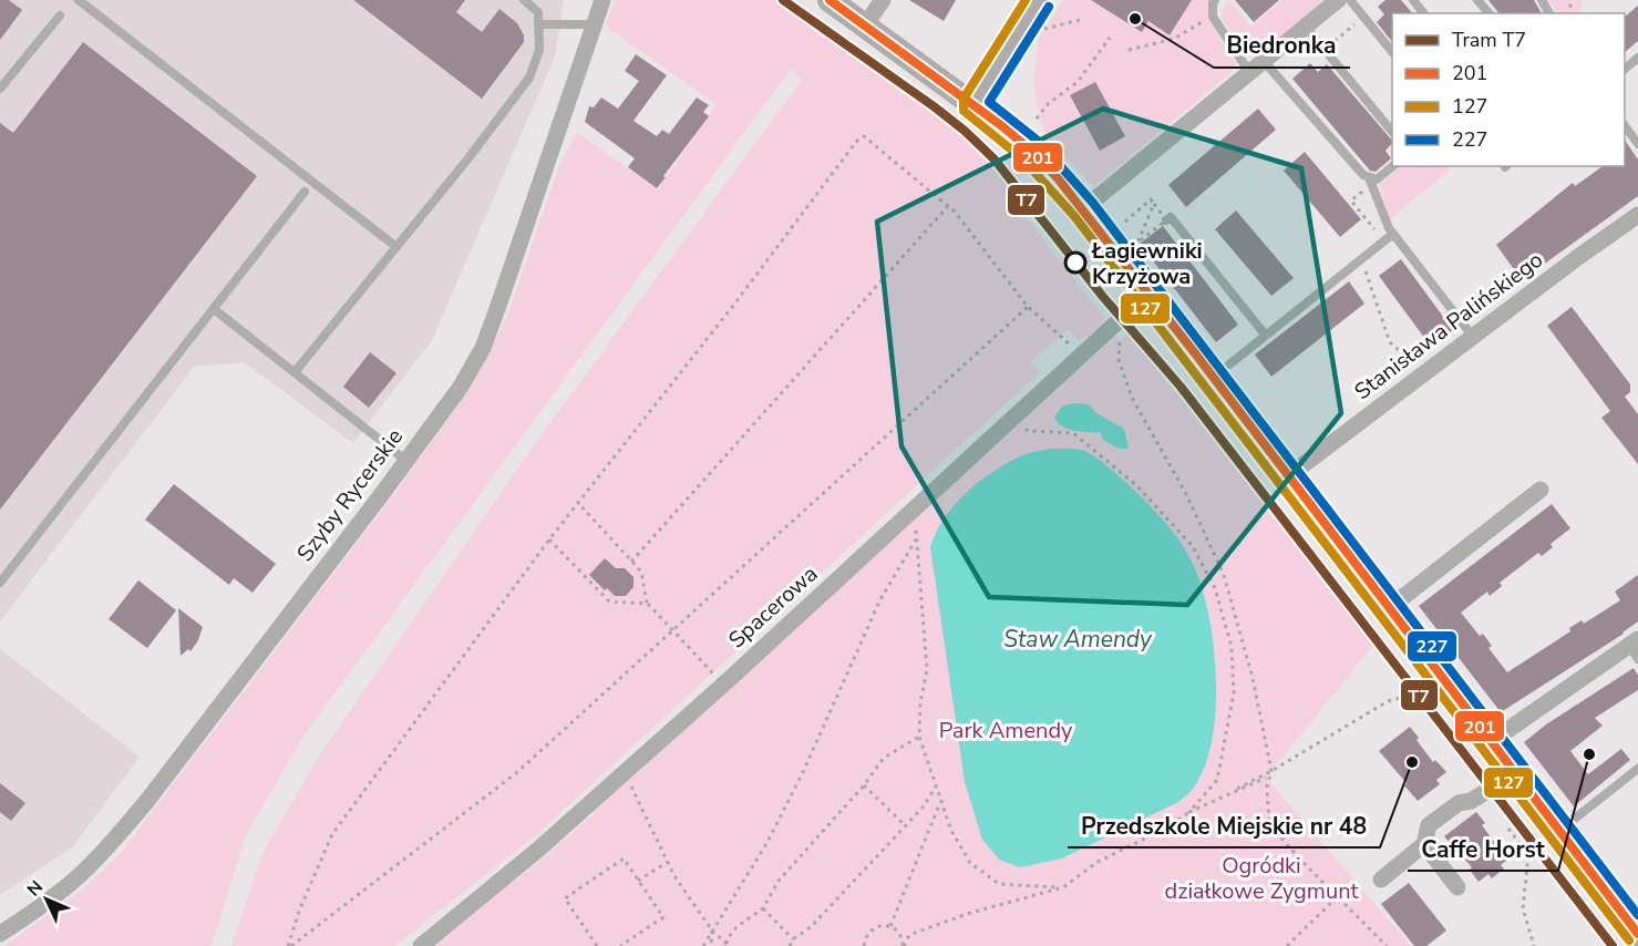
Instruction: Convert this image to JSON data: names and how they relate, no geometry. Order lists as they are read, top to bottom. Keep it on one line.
{"streets":{"street":["Stanisława Palińskiego","Szyby Rycerskie","Spacerowa"]},"water":["Staw Amendy"],"parks":["Park Amendy","Ogródki działkowe Zygmunt"],"places":["Biedronka","Łagiewniki Krzyżowa","Caffe Horst","Przedszkole Miejskie nr 48"],"lines":["tram line T7","transit line 201","transit line 127","transit line 227"],"legend":["Tram T7","201","127","227"],"north":"top left"}
